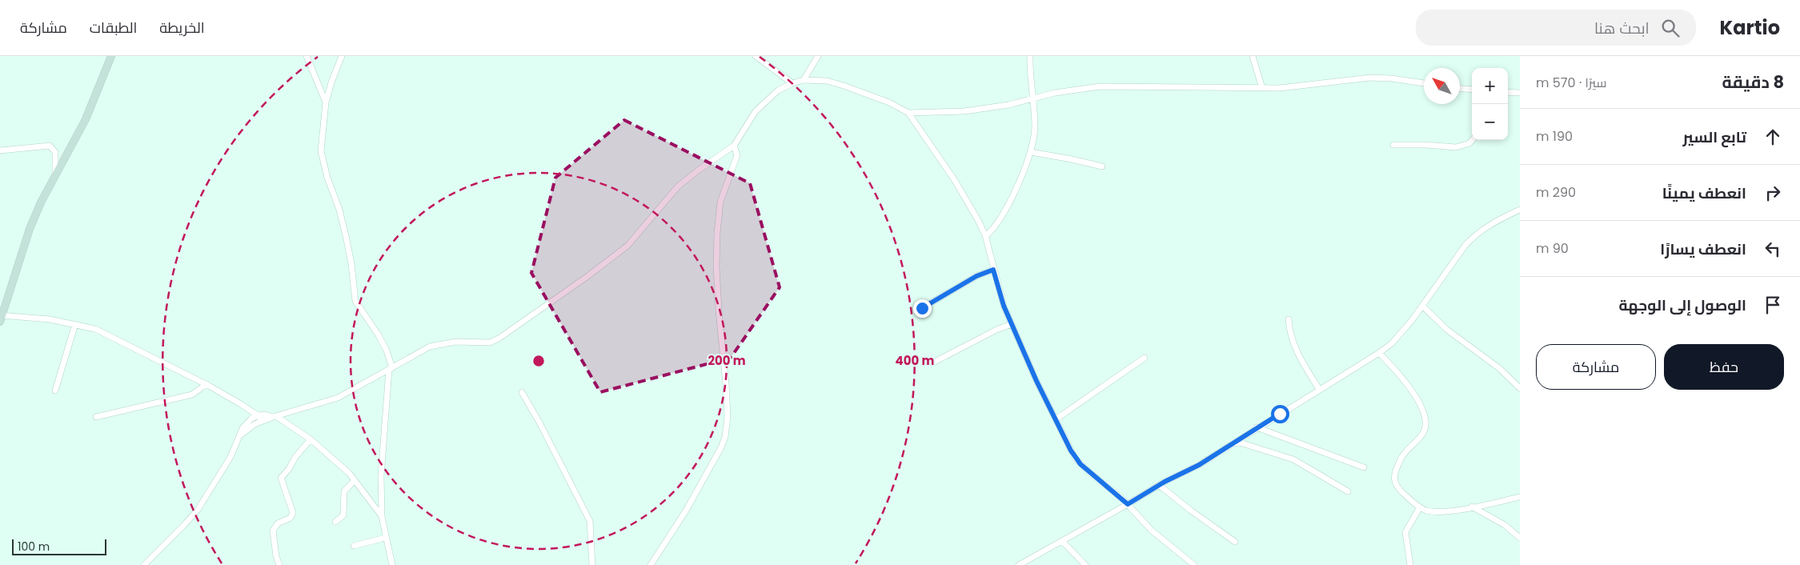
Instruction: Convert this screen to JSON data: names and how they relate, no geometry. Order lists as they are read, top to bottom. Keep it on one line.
{"scale_bar":"100 m","north":"top left","page":{"header":"Kartio","search":"ابحث هنا","nav":["الخريطة","الطبقات","مشاركة"],"heading":["8 دقيقة","سيرًا · 570 m"],"map_buttons":["+","−"],"list":[["تابع السير","190 m"],["انعطف يمينًا","290 m"],["انعطف يسارًا","90 m"],"الوصول إلى الوجهة"],"buttons":["حفظ","مشاركة"],"scale":"100 m"},"rings":["200 m","400 m"]}
